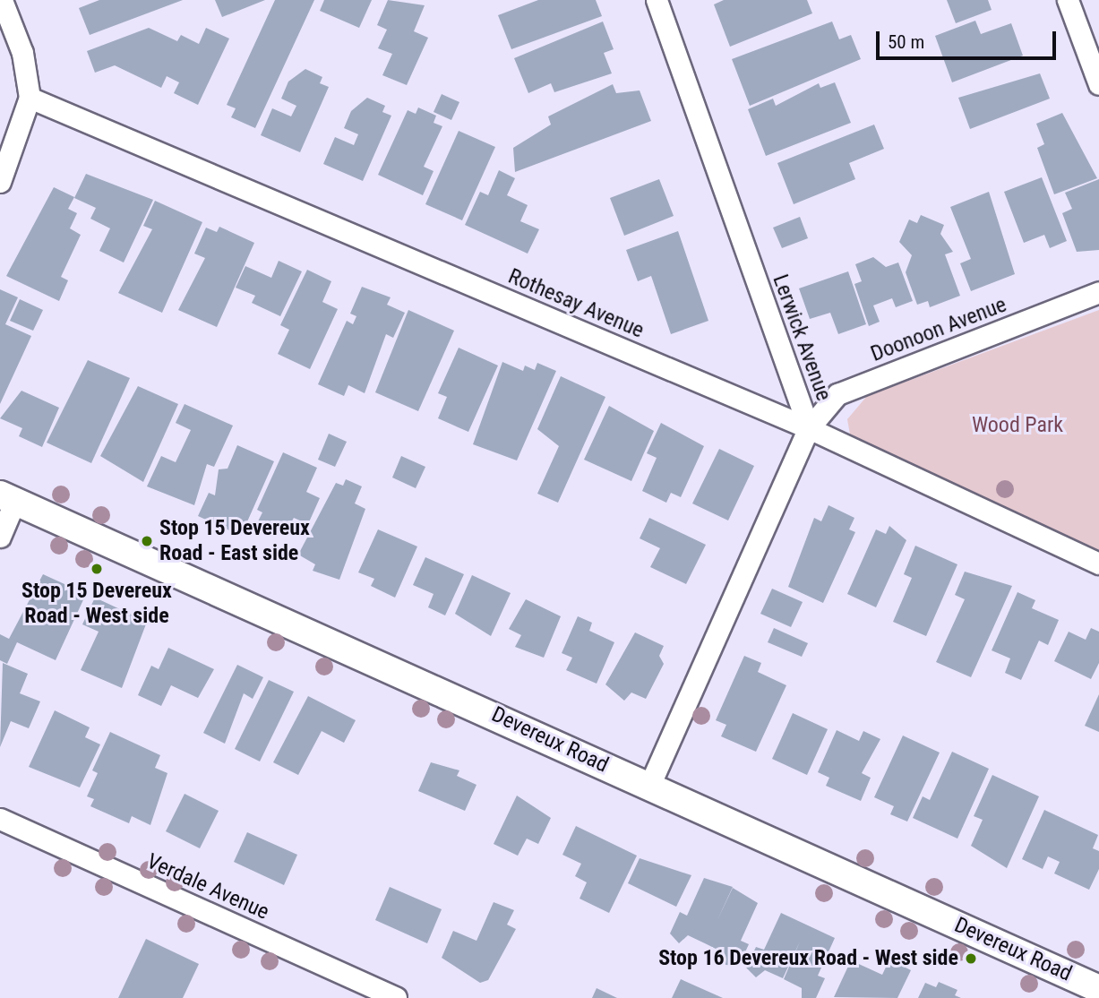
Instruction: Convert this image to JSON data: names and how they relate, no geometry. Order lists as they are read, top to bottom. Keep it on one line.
{"streets":{"street":["Rothesay Avenue","Doonoon Avenue","Lerwick Avenue","Devereux Road","Verdale Avenue"]},"crossings":[["Rothesay Avenue","Doonoon Avenue"],["Rothesay Avenue","Lerwick Avenue"],["Doonoon Avenue","Lerwick Avenue"],["Lerwick Avenue","Devereux Road"]],"parks":["Wood Park"],"places":["Stop 15 Devereux Road - East side","Stop 15 Devereux Road - West side","Stop 16 Devereux Road - West side"],"scale_bar":"50 m"}
